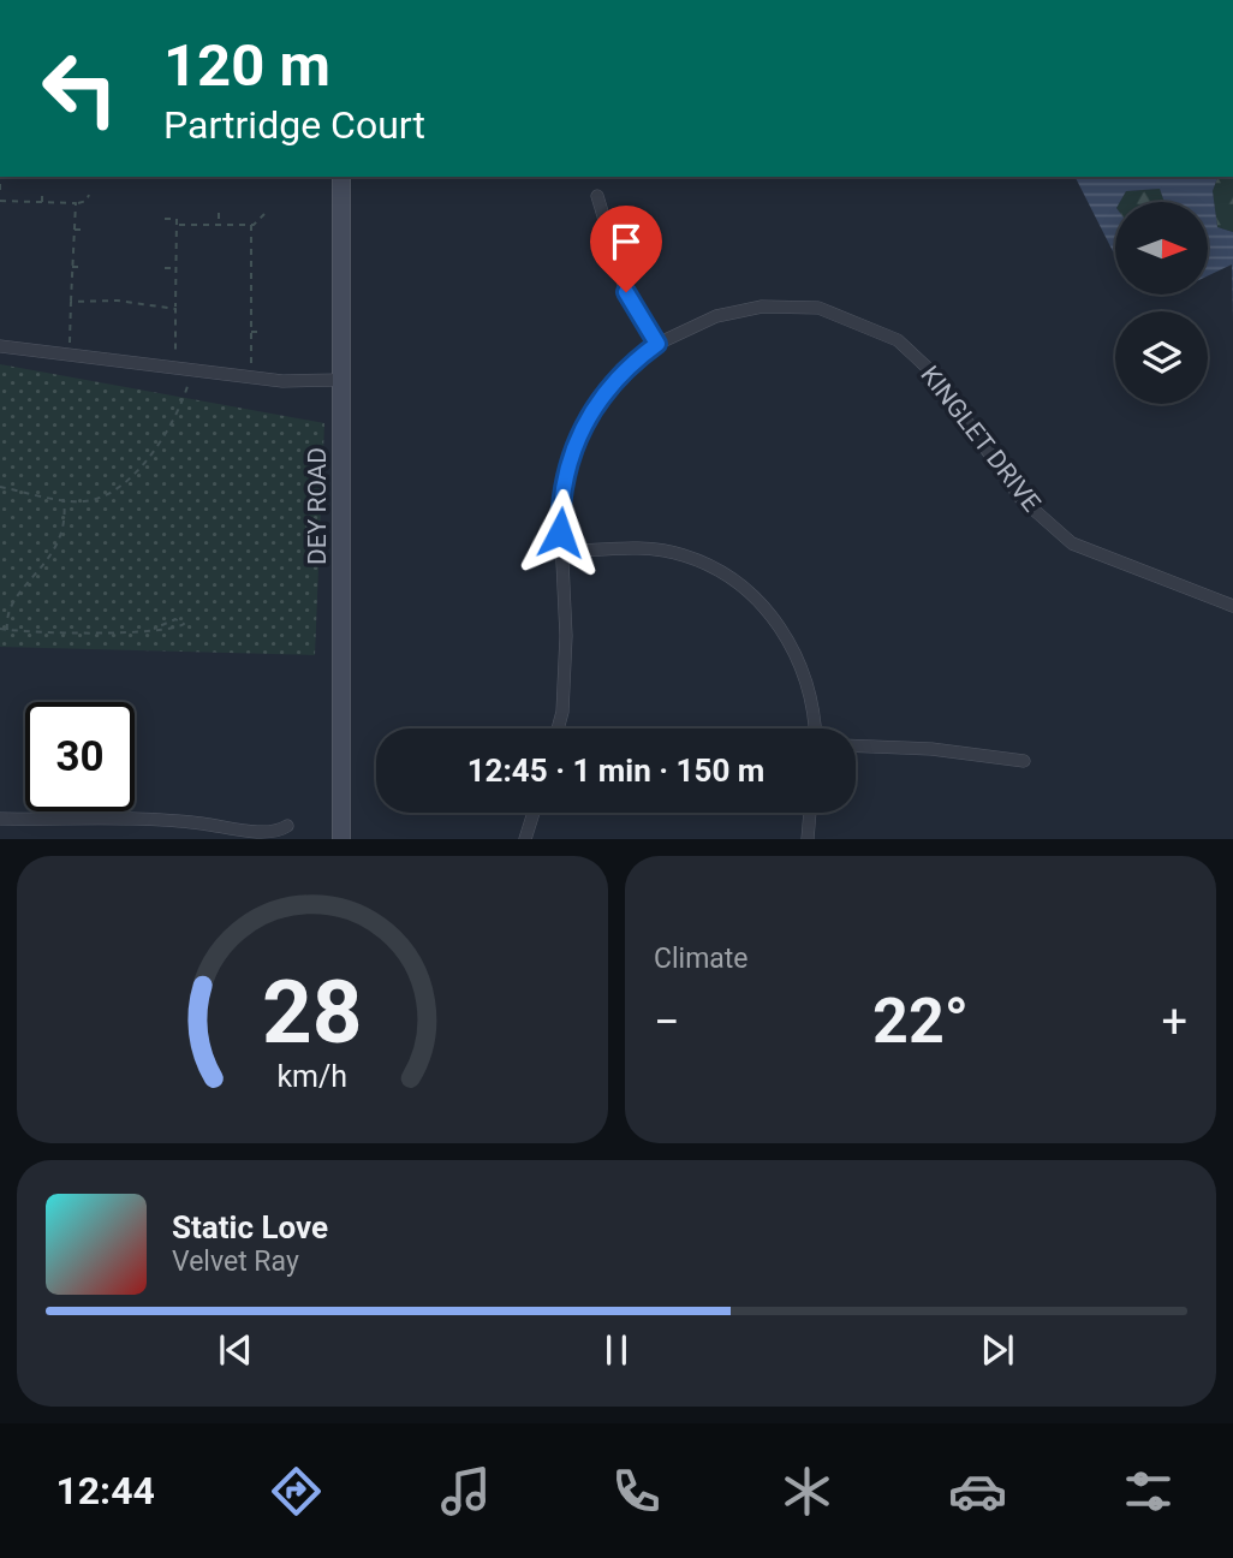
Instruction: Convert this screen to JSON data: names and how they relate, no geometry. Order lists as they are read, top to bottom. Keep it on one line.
{"streets":{"main road":["DEY ROAD"],"street":["KINGLET DRIVE"]},"north":"right","page":{"turn":["120 m","Partridge Court"],"limit":"30","trip":"12:45 · 1 min · 150 m","tile":"Climate","heat":["−","22°","+"],"song":["Static Love","Velvet Ray"],"tabs":"12:44","gauge":["28","km/h"]}}
